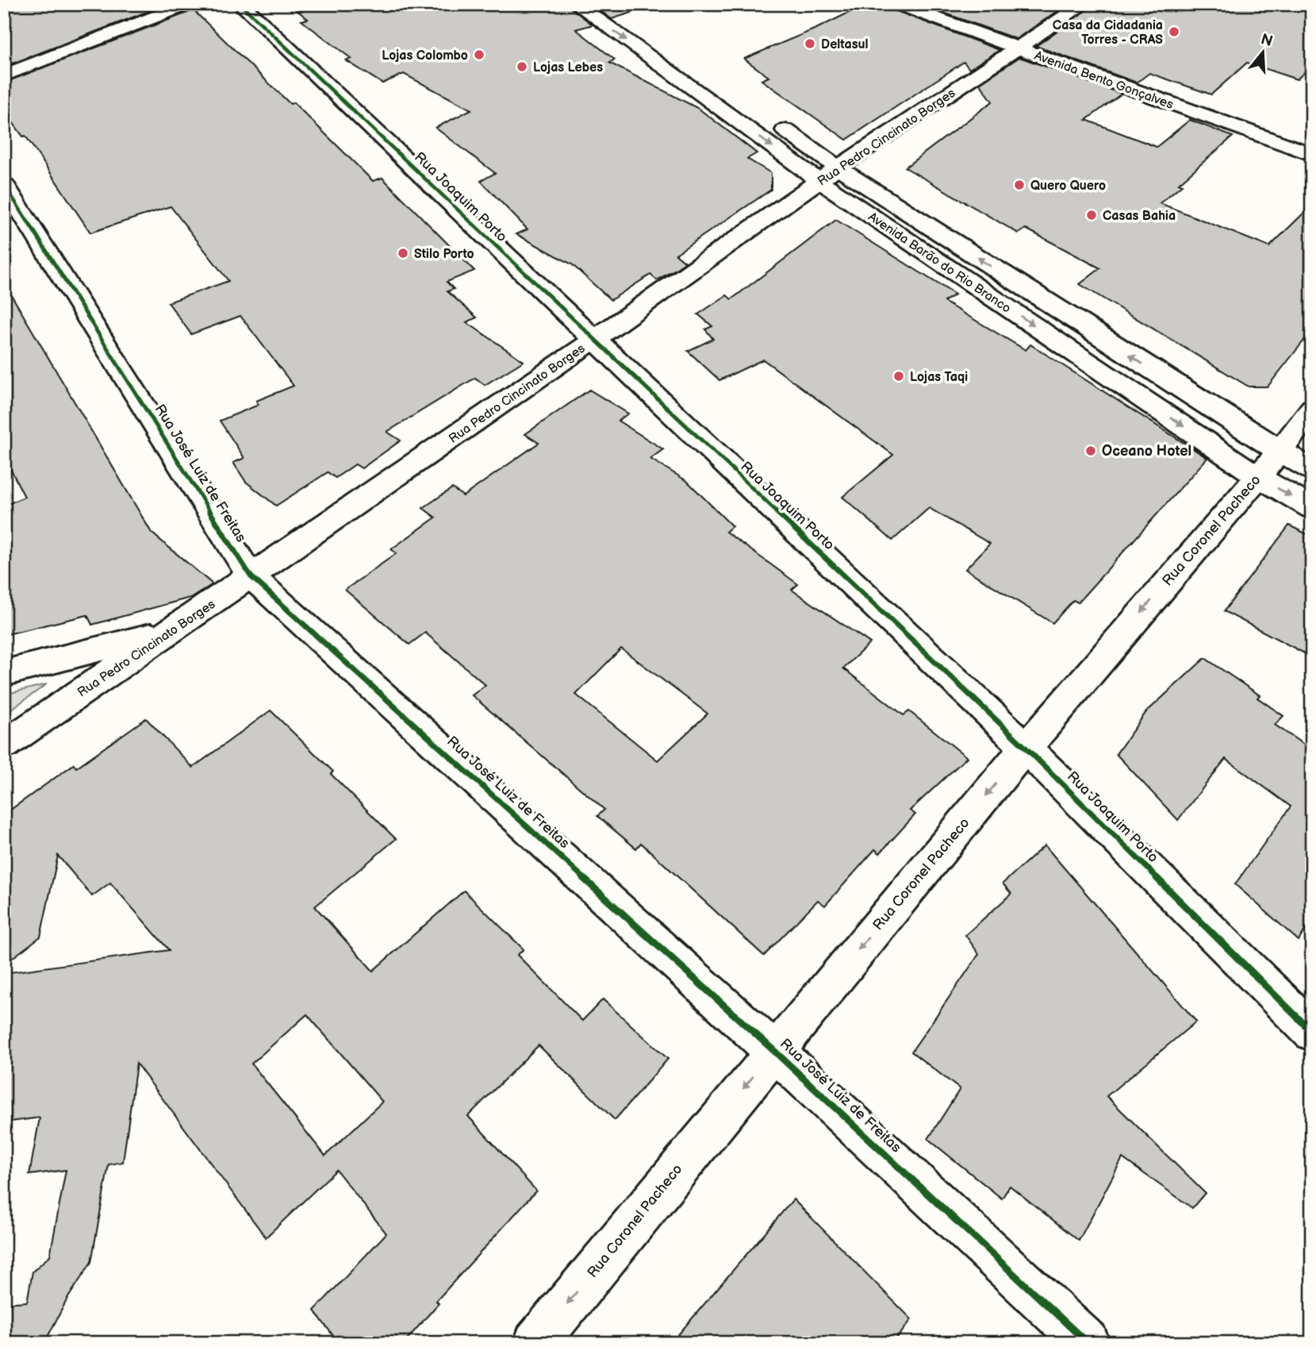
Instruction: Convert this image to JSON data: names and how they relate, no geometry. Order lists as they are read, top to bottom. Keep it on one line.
{"streets":{"street":["Avenida Bento Gonçalves","Rua Pedro Cincinato Borges","Rua Joaquim Porto","Avenida Barão do Rio Branco","Rua José Luiz de Freitas","Rua Coronel Pacheco"]},"crossings":[["Avenida Bento Gonçalves","Rua Pedro Cincinato Borges"],["Rua Pedro Cincinato Borges","Rua Joaquim Porto"],["Rua Pedro Cincinato Borges","Avenida Barão do Rio Branco"],["Rua Pedro Cincinato Borges","Rua José Luiz de Freitas"],["Rua Joaquim Porto","Rua Coronel Pacheco"],["Avenida Barão do Rio Branco","Rua Coronel Pacheco"],["Rua José Luiz de Freitas","Rua Coronel Pacheco"]],"one_way":["Rua Coronel Pacheco"],"places":["Casa da Cidadania Torres - CRAS","Deltasul","Lojas Colombo","Lojas Lebes","Quero Quero","Casas Bahia","Stilo Porto","Lojas Taqi","Oceano Hotel"],"north":"top"}
